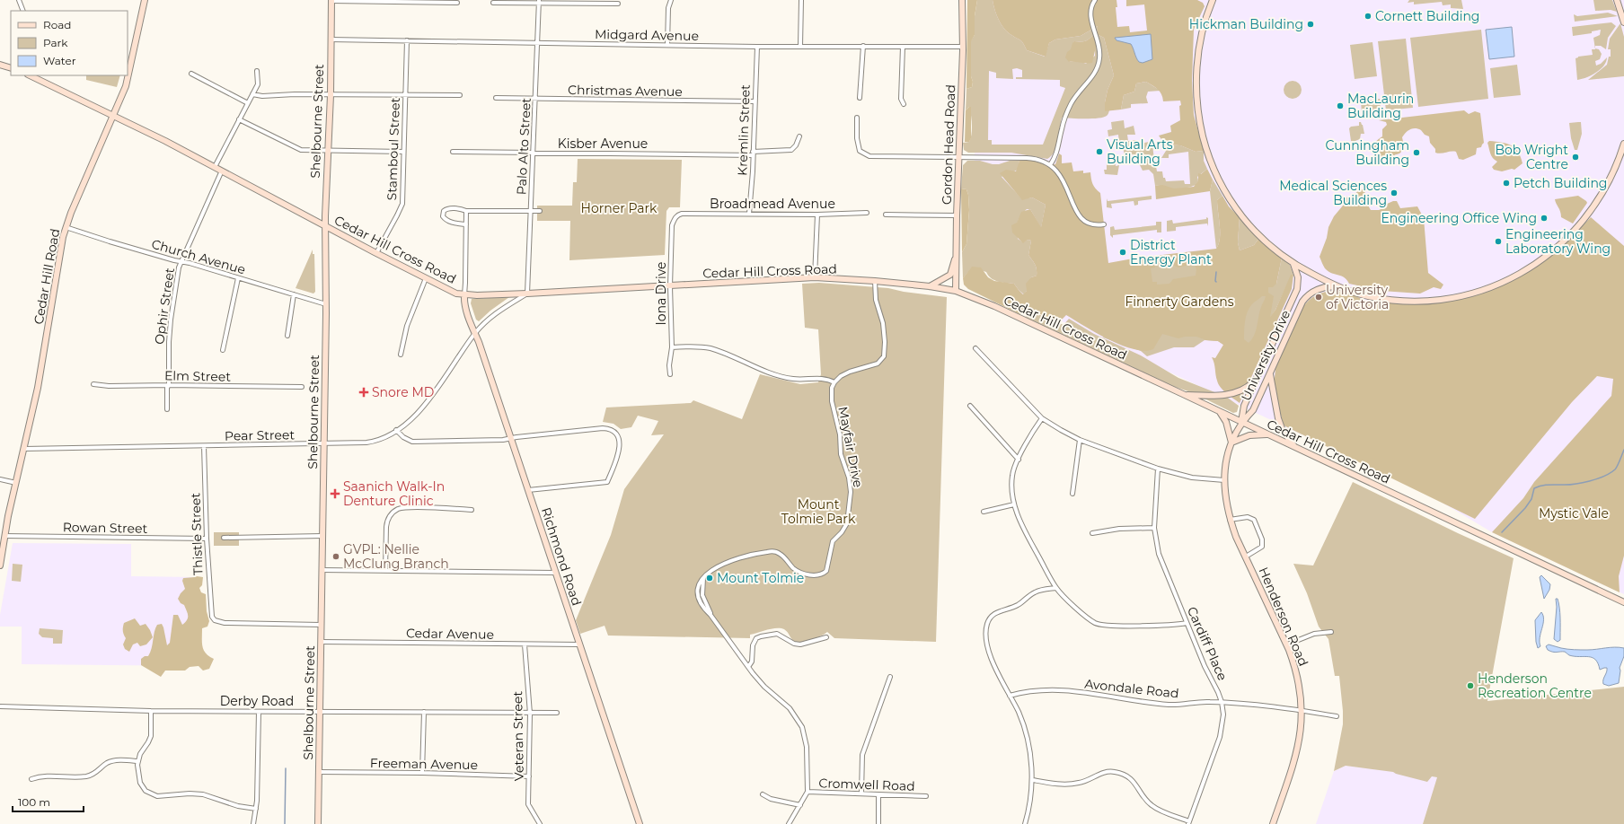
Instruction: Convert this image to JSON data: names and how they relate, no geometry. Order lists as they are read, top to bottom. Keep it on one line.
{"streets":{"main road":["Shelbourne Street","Gordon Head Road","Cedar Hill Cross Road","Cedar Hill Road","University Drive","Richmond Road","Henderson Road"],"street":["Midgard Avenue","Christmas Avenue","Kremlin Street","Kisber Avenue","Palo Alto Street","Stamboul Street","Broadmead Avenue","Church Avenue","Iona Drive","Ophir Street","Elm Street","Pear Street","Mayfair Drive","Rowan Street","Thistle Street","Cedar Avenue","Cardiff Place","Avondale Road","Derby Road","Veteran Street","Freeman Avenue","Cromwell Road"]},"crossings":[["Midgard Avenue","Shelbourne Street"],["Midgard Avenue","Kremlin Street"],["Midgard Avenue","Gordon Head Road"],["Midgard Avenue","Palo Alto Street"],["Midgard Avenue","Stamboul Street"],["Christmas Avenue","Kremlin Street"],["Christmas Avenue","Palo Alto Street"],["Shelbourne Street","Cedar Hill Cross Road"],["Shelbourne Street","Church Avenue"],["Shelbourne Street","Pear Street"],["Shelbourne Street","Thistle Street"],["Shelbourne Street","Cedar Avenue"],["Shelbourne Street","Derby Road"],["Shelbourne Street","Freeman Avenue"],["Kremlin Street","Kisber Avenue"],["Kremlin Street","Broadmead Avenue"],["Kisber Avenue","Palo Alto Street"],["Gordon Head Road","Cedar Hill Cross Road"],["Palo Alto Street","Cedar Hill Cross Road"],["Palo Alto Street","Pear Street"],["Stamboul Street","Cedar Hill Cross Road"],["Broadmead Avenue","Iona Drive"],["Cedar Hill Cross Road","Cedar Hill Road"],["Cedar Hill Cross Road","Iona Drive"],["Cedar Hill Cross Road","Ophir Street"],["Cedar Hill Cross Road","University Drive"],["Cedar Hill Cross Road","Pear Street"],["Cedar Hill Cross Road","Richmond Road"],["Cedar Hill Cross Road","Henderson Road"],["Church Avenue","Cedar Hill Road"],["Church Avenue","Ophir Street"],["Cedar Hill Road","Pear Street"],["Cedar Hill Road","Rowan Street"],["Ophir Street","Elm Street"],["University Drive","Henderson Road"],["Pear Street","Thistle Street"],["Pear Street","Richmond Road"],["Mayfair Drive","Cromwell Road"],["Rowan Street","Thistle Street"],["Richmond Road","Cedar Avenue"],["Henderson Road","Avondale Road"],["Cedar Avenue","Veteran Street"],["Cardiff Place","Avondale Road"],["Derby Road","Veteran Street"],["Veteran Street","Freeman Avenue"]],"parks":["Horner Park","Finnerty Gardens","Mount Tolmie Park","Mystic Vale"],"places":{"other":["Cornett Building","Hickman Building","MacLaurin Building","Visual Arts Building","Cunningham Building","Bob Wright Centre","Petch Building","Medical Sciences Building","Engineering Office Wing","Engineering Laboratory Wing","District Energy Plant","University of Victoria","GVPL: Nellie McClung Branch","Mount Tolmie","Henderson Recreation Centre"],"health":["Snore MD","Saanich Walk-In Denture Clinic"]},"legend":["Road","Park","Water"],"scale_bar":"100 m"}
